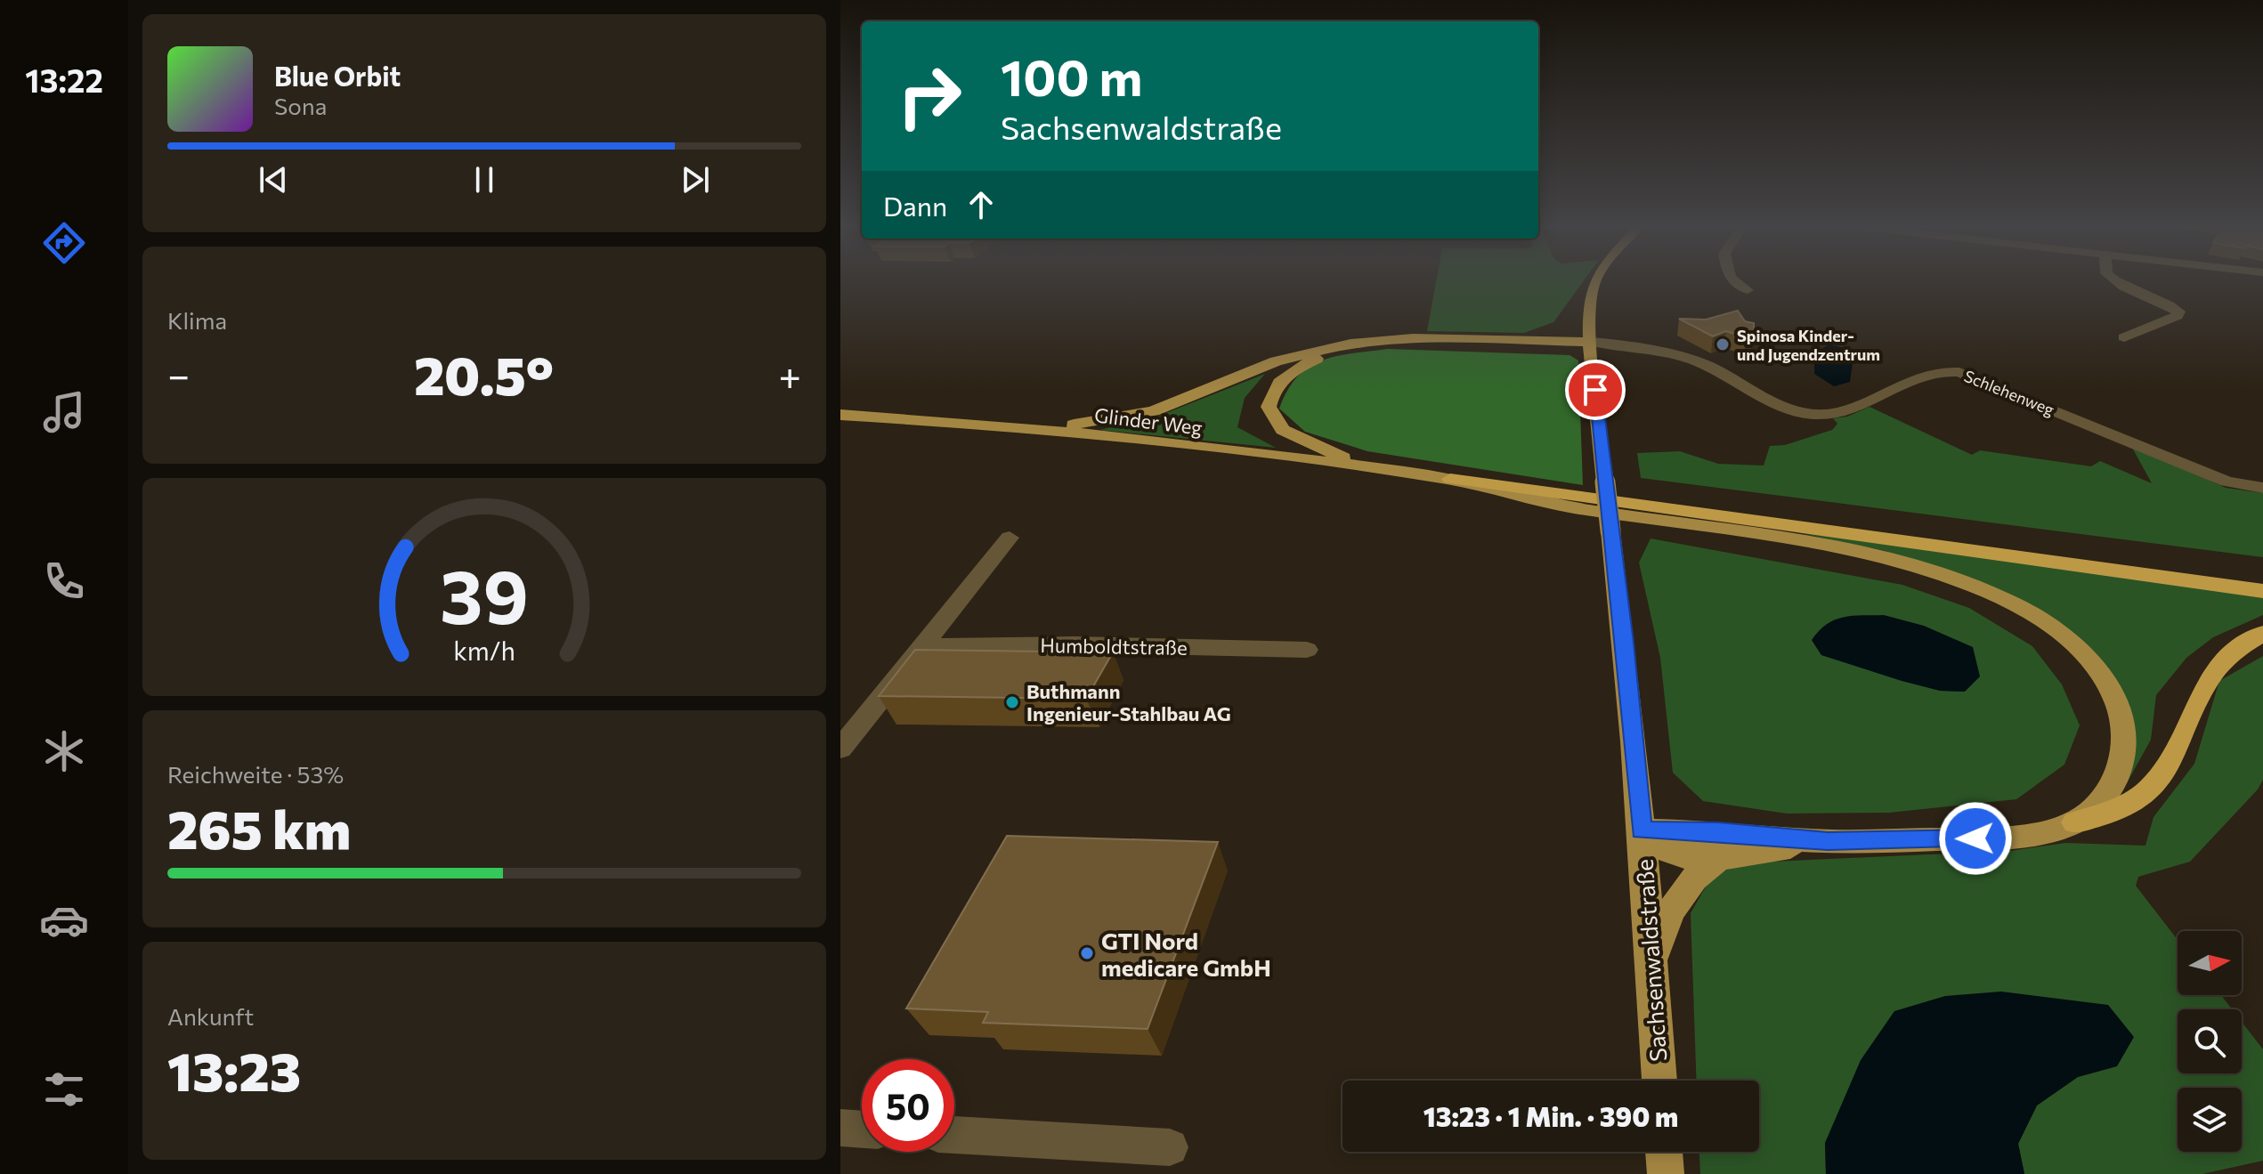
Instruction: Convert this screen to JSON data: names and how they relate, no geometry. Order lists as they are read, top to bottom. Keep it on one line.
{"streets":{"main road":["Glinder Weg","Sachsenwaldstraße"],"street":["Schlehenweg","Humboldtstraße"]},"crossings":[["Schlehenweg","Sachsenwaldstraße"]],"places":["Spinosa Kinder- und Jugendzentrum","Buthmann Ingenieur-Stahlbau AG","GTI Nord medicare GmbH"],"north":"right","page":{"tabs":"13:22","turn":["100 m","Sachsenwaldstraße"],"song":["Blue Orbit","Sona"],"then":"Dann","tile":["Klima",["Reichweite · 53%","265 km"],["Ankunft","13:23"]],"heat":["−","20.5°","+"],"limit":"50","trip":"13:23 · 1 Min. · 390 m","gauge":["39","km/h"]}}
